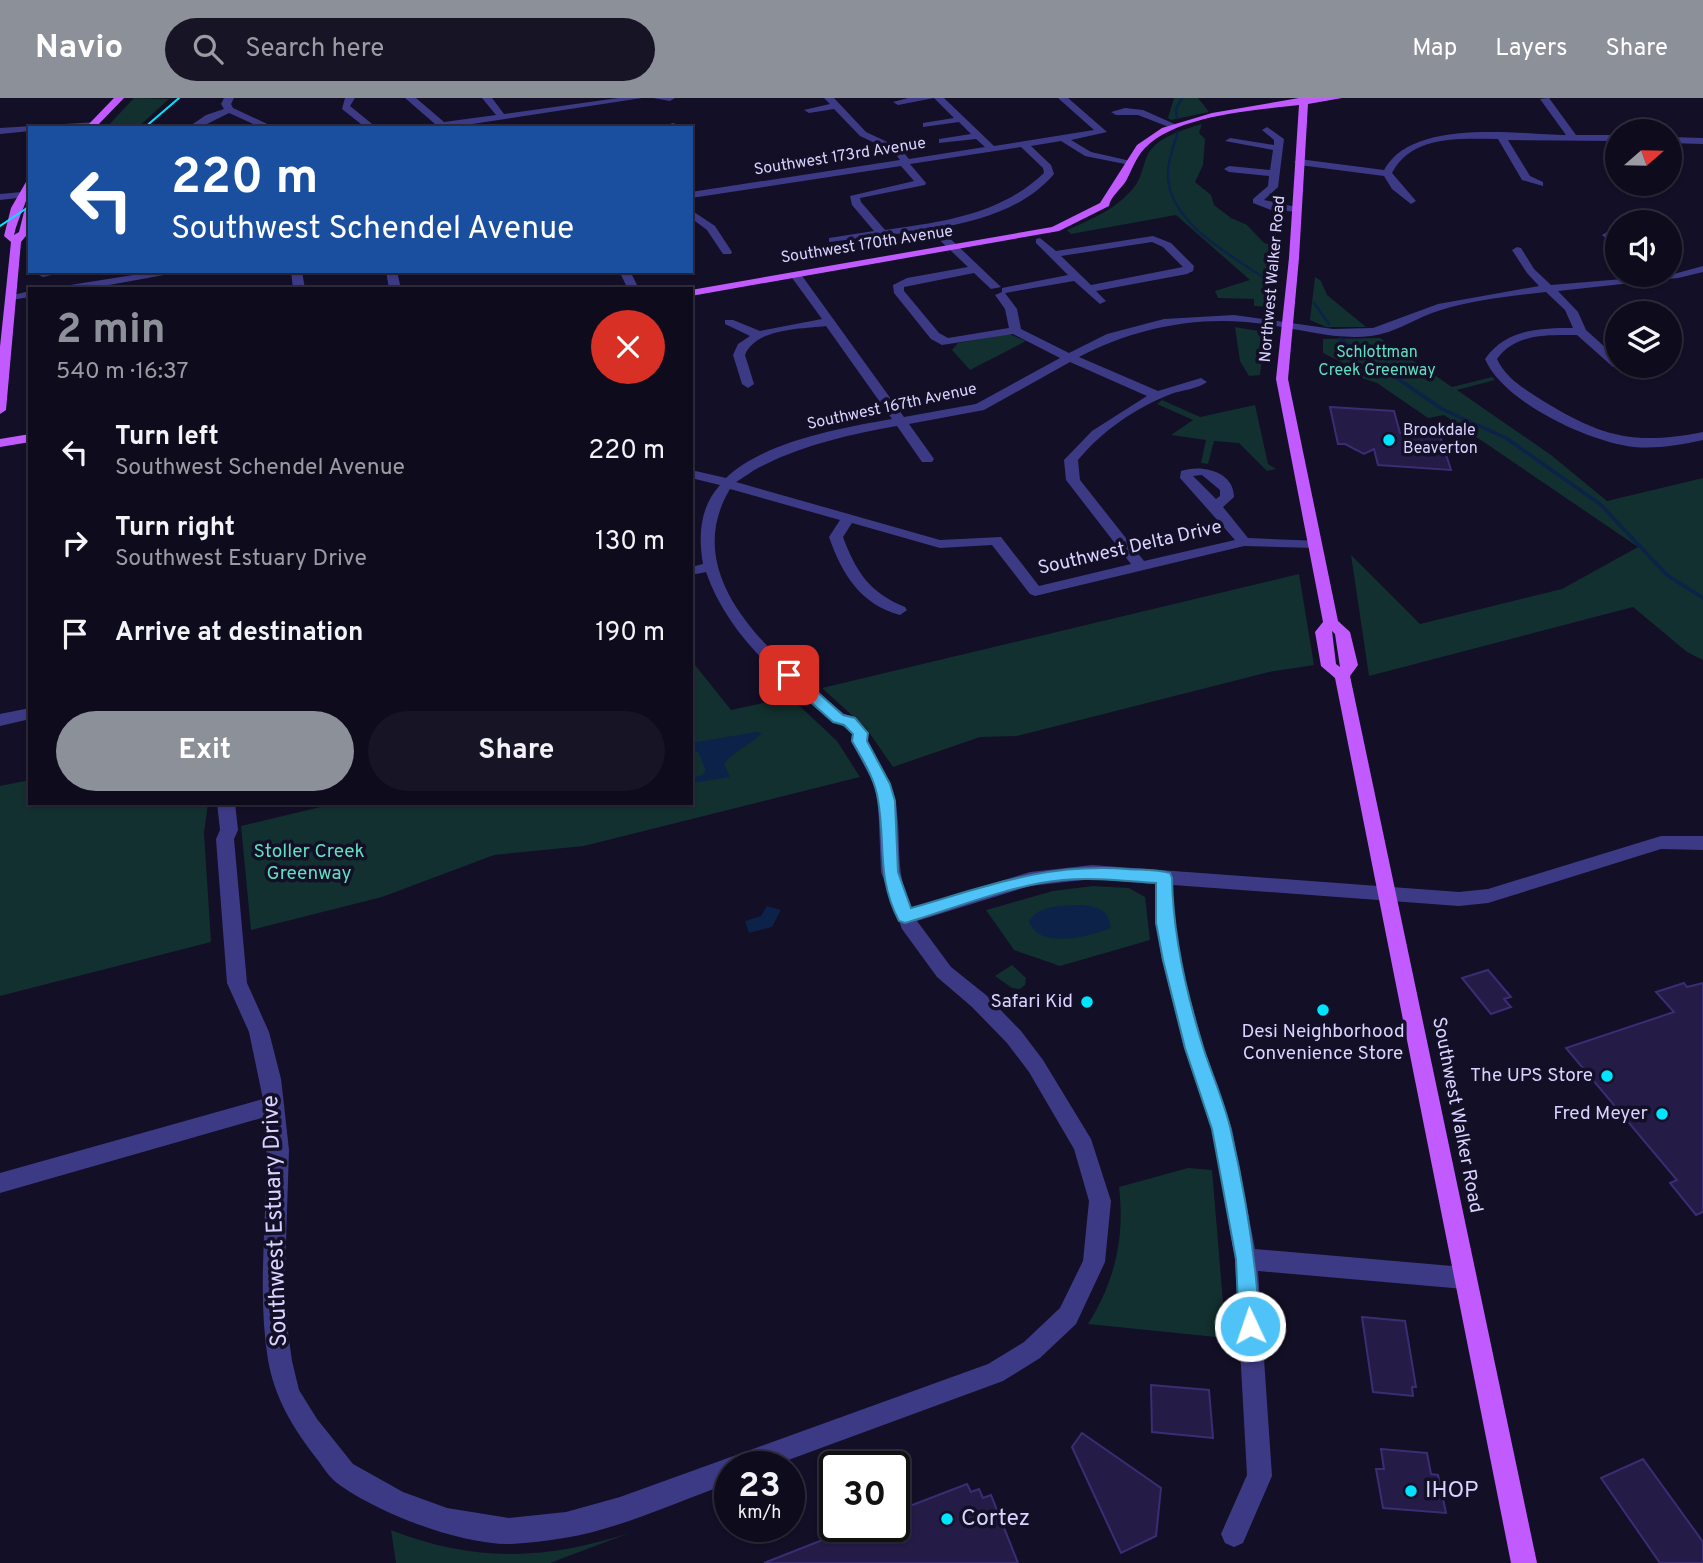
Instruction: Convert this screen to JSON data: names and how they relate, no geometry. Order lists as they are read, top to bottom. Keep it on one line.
{"streets":{"main road":["Southwest 170th Avenue","Northwest Walker Road","Southwest Walker Road"],"street":["Southwest 173rd Avenue","Southwest 167th Avenue","Southwest Delta Drive","Southwest Estuary Drive"]},"crossings":[["Southwest 170th Avenue","Northwest Walker Road"],["Northwest Walker Road","Southwest 167th Avenue"],["Northwest Walker Road","Southwest Delta Drive"],["Northwest Walker Road","Southwest Walker Road"],["Southwest 167th Avenue","Southwest Delta Drive"],["Southwest Delta Drive","Southwest Walker Road"]],"parks":["Schlottman Creek Greenway","Stoller Creek Greenway"],"places":["Brookdale Beaverton","Safari Kid","Desi Neighborhood Convenience Store","The UPS Store","Fred Meyer","IHOP","Cortez"],"north":"right","page":{"header":"Navio","search":"Search here","nav":["Map","Layers","Share"],"turn":["220 m","Southwest Schendel Avenue"],"heading":["2 min","540 m · 16:37"],"list":[{"name":"Turn left","note":"Southwest Schendel Avenue","value":"220 m"},{"name":"Turn right","note":"Southwest Estuary Drive","value":"130 m"},{"name":"Arrive at destination","value":"190 m"}],"buttons":["Exit","Share"],"speed":"23 km/h","limit":"30"}}
